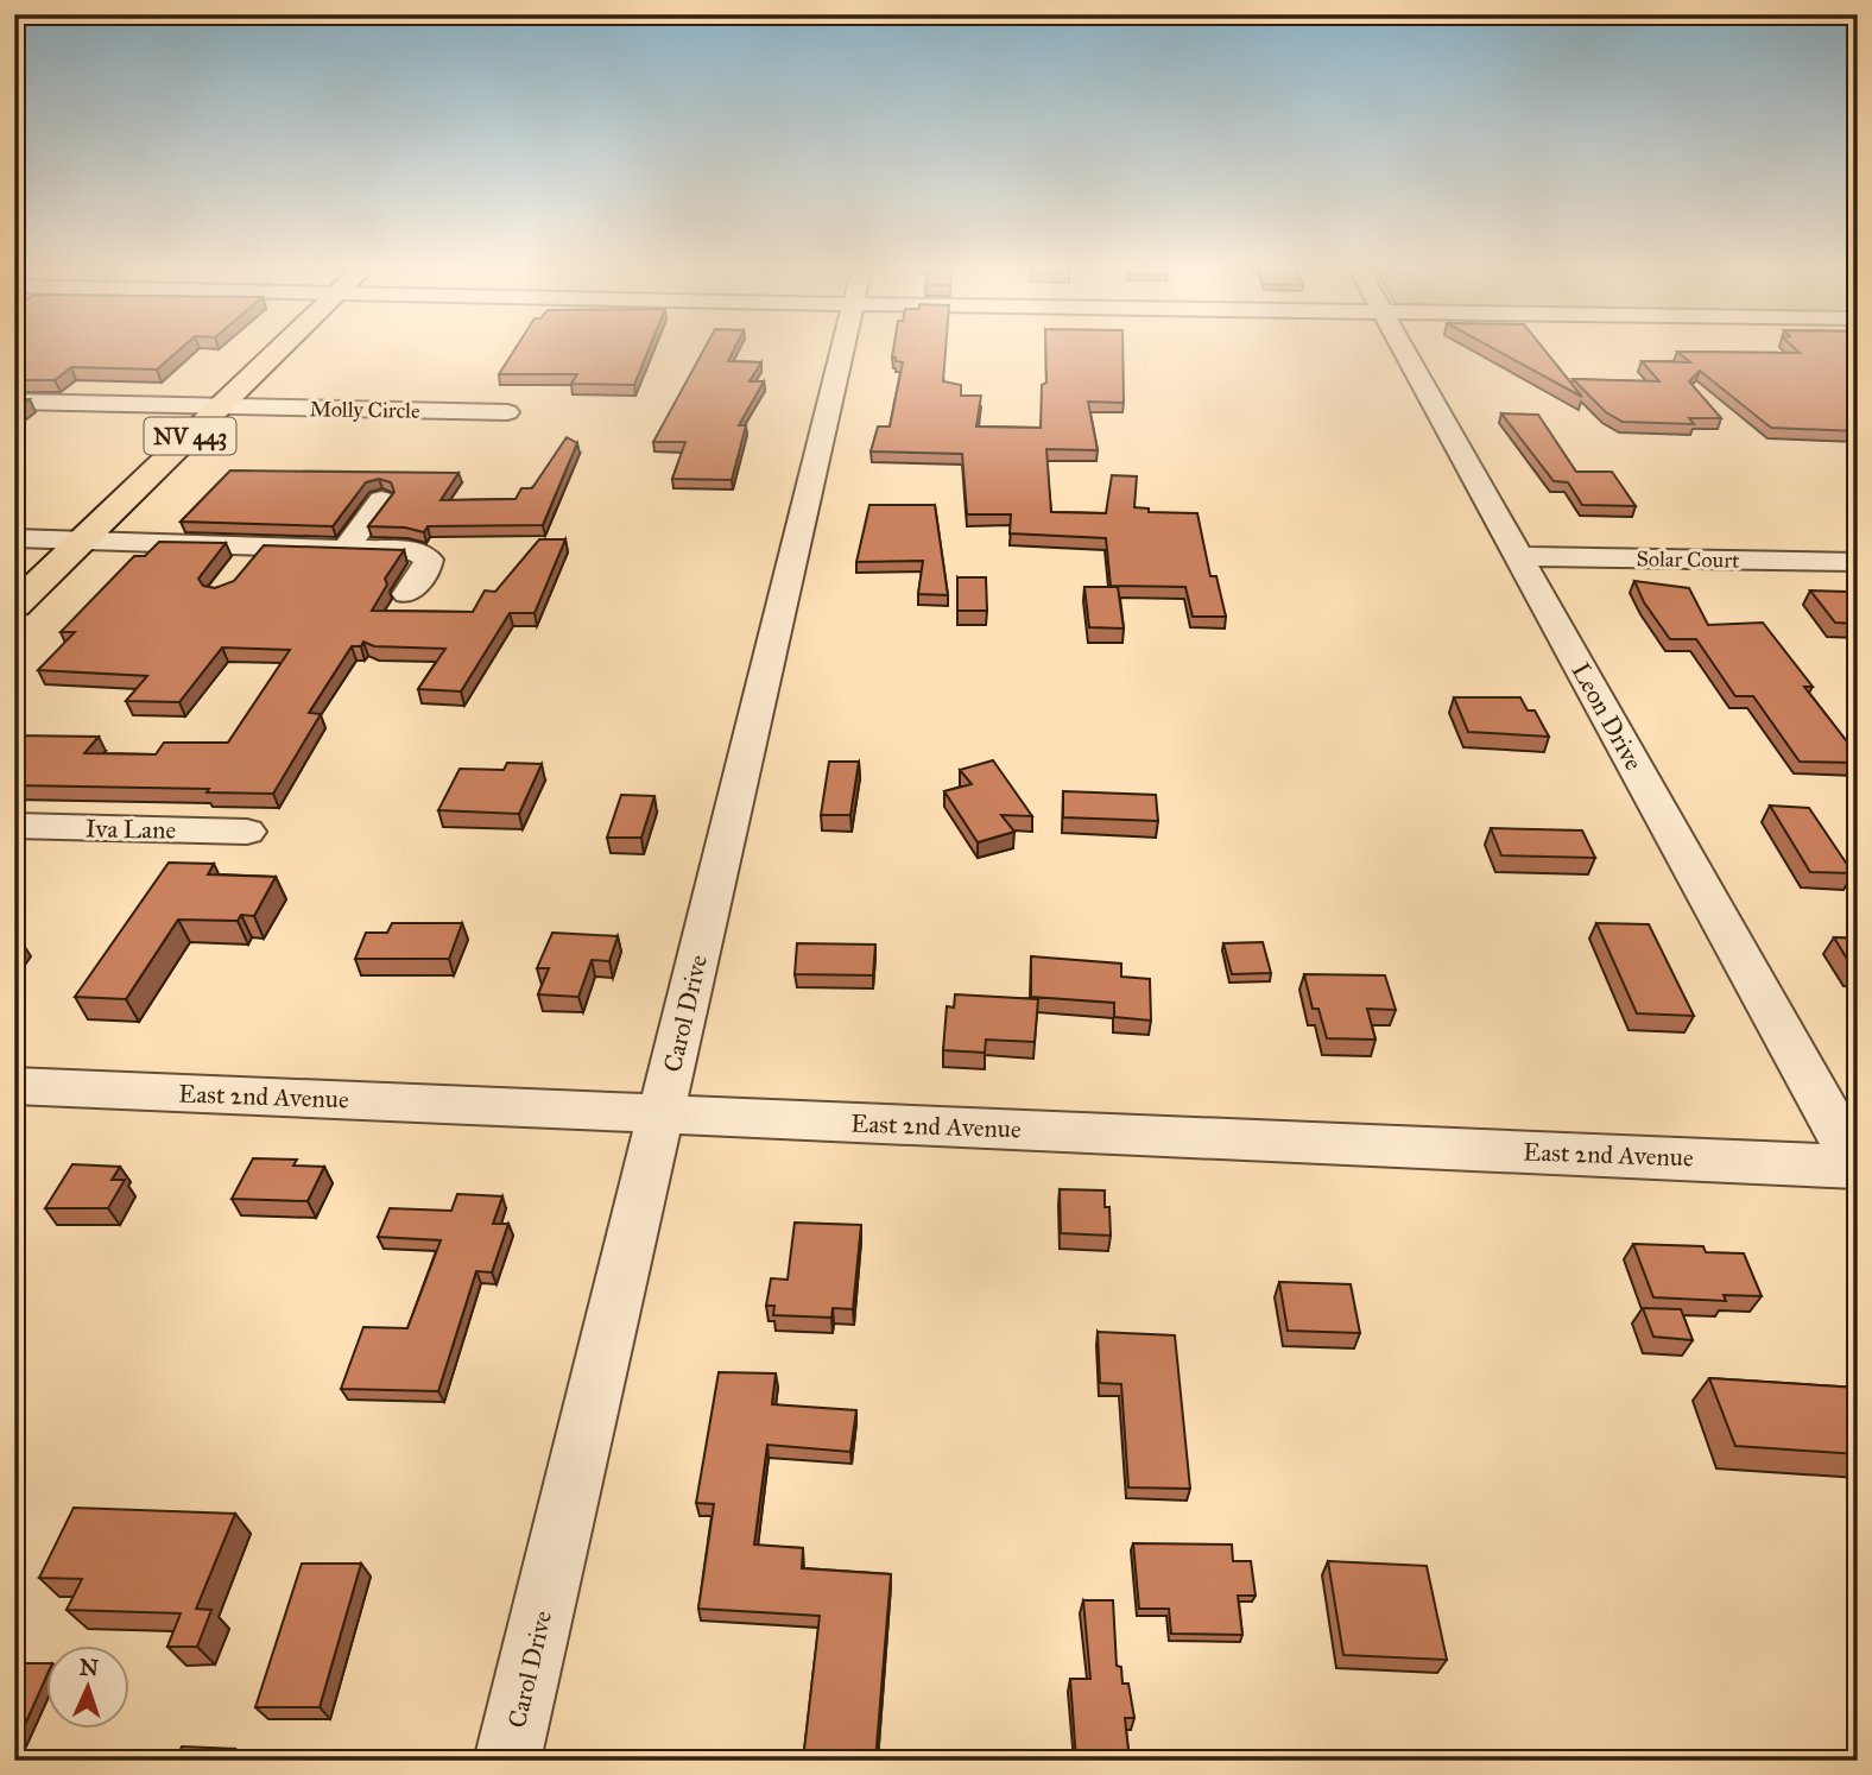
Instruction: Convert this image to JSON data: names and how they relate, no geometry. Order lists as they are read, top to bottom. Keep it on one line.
{"streets":{"main road":["NV 443"],"street":["Molly Circle","Solar Court","Leon Drive","Iva Lane","Carol Drive","East 2nd Avenue"]},"crossings":[["Molly Circle","NV 443"],["Solar Court","Leon Drive"],["Leon Drive","East 2nd Avenue"],["Carol Drive","East 2nd Avenue"]],"north":"top"}
